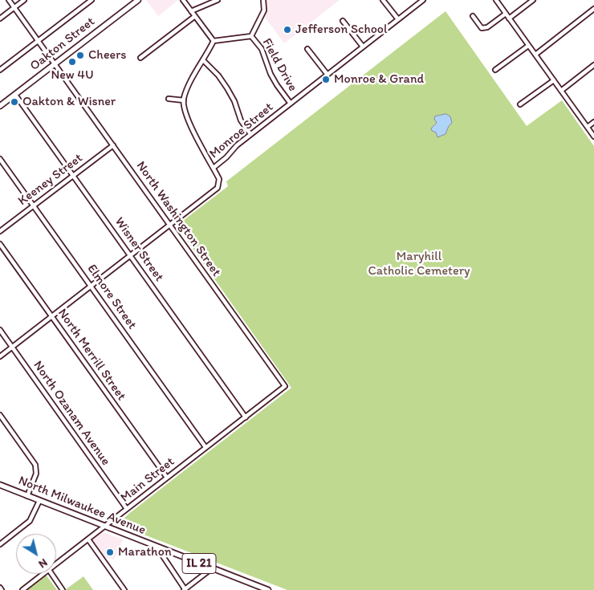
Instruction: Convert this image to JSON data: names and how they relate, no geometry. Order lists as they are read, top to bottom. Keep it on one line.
{"streets":{"main road":["Oakton Street","North Milwaukee Avenue","IL 21"],"street":["Field Drive","Monroe Street","Keeney Street","North Washington Street","Wisner Street","Elmore Street","North Merrill Street","North Ozanam Avenue","Main Street"]},"crossings":[["Oakton Street","North Washington Street"],["Oakton Street","Wisner Street"],["Field Drive","Monroe Street"],["Monroe Street","North Washington Street"],["Monroe Street","Wisner Street"],["Monroe Street","Elmore Street"],["Monroe Street","North Merrill Street"],["Monroe Street","North Ozanam Avenue"],["Keeney Street","North Washington Street"],["Keeney Street","Wisner Street"],["Keeney Street","Elmore Street"],["North Washington Street","Main Street"],["Wisner Street","Main Street"],["Elmore Street","Main Street"],["North Merrill Street","Main Street"],["North Ozanam Avenue","Main Street"],["Main Street","North Milwaukee Avenue"]],"parks":["Maryhill Catholic Cemetery"],"places":["Jefferson School","Cheers","New 4U","Monroe & Grand","Oakton & Wisner","Marathon"],"north":"bottom right"}
